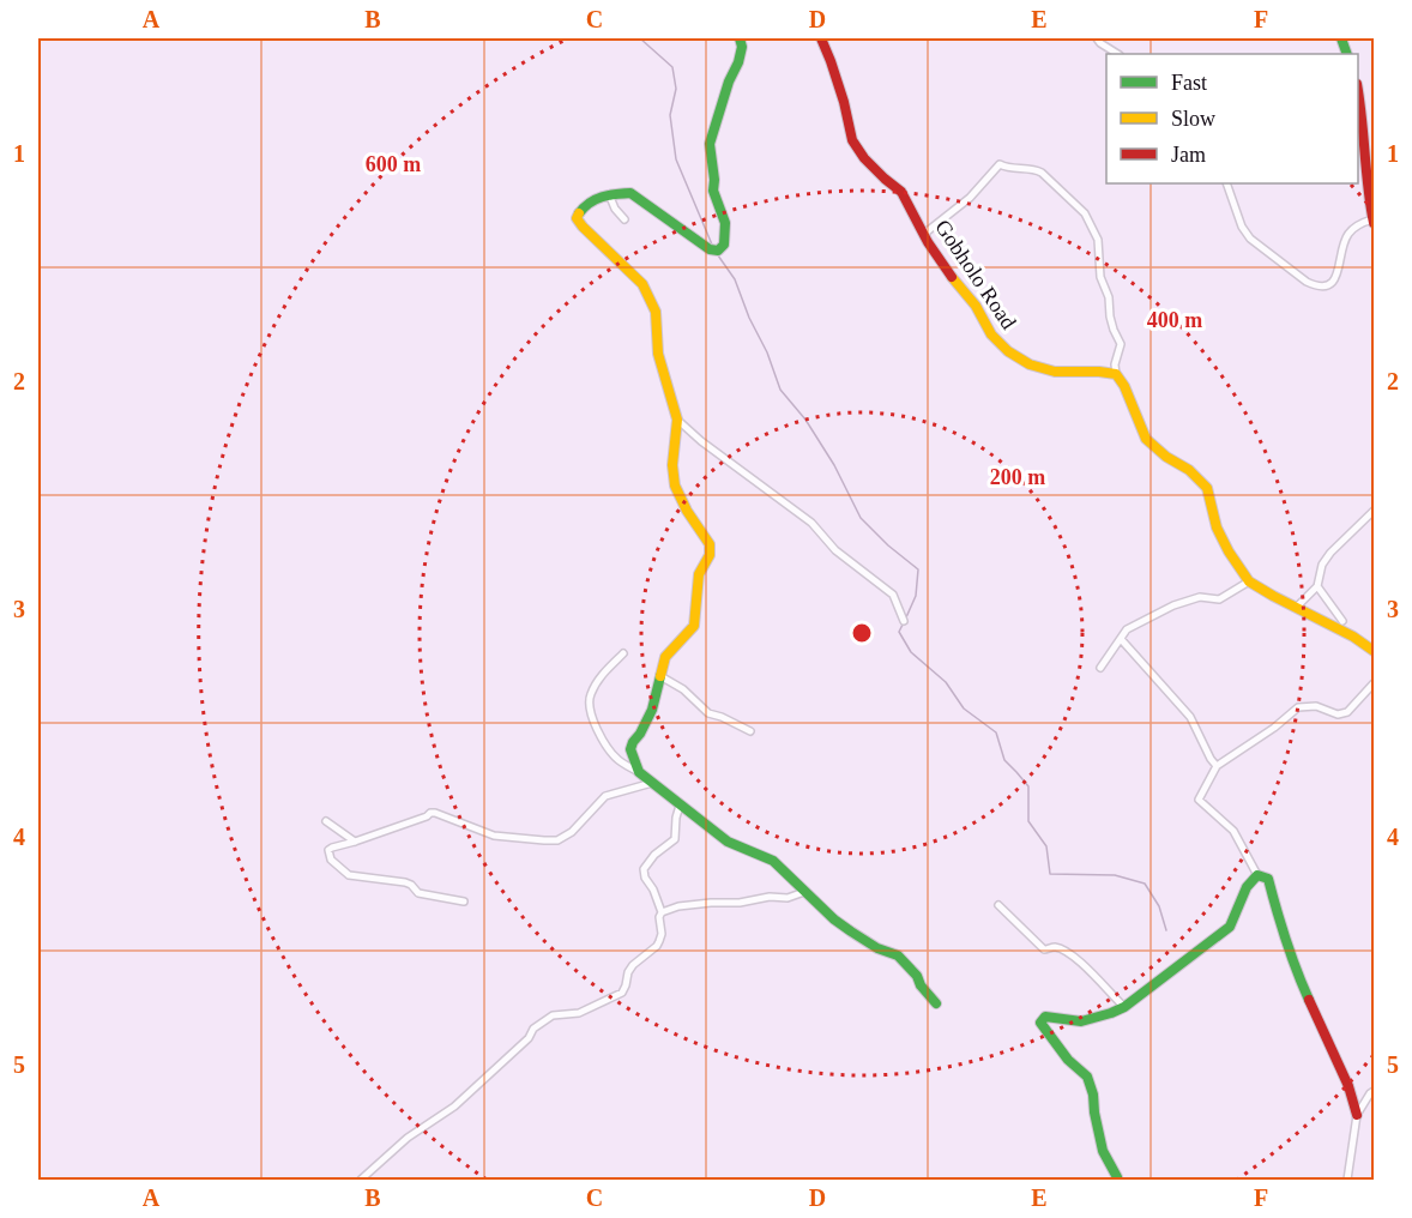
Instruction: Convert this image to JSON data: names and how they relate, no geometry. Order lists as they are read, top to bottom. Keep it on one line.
{"streets":{"street":["Gobholo Road"]},"legend":["Fast","Slow","Jam"],"grid":{"columns":["A","B","C","D","E","F"],"rows":["1","2","3","4","5"]},"rings":["600 m","400 m","200 m"]}
